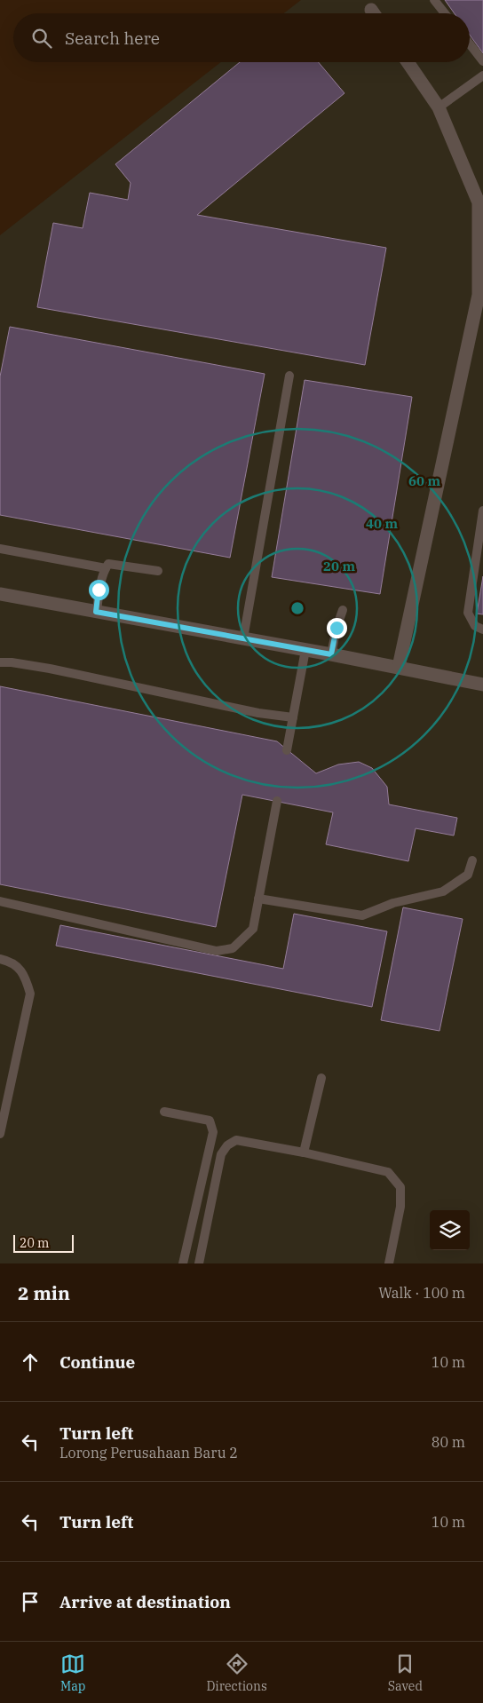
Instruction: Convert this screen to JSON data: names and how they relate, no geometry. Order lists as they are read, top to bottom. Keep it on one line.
{"scale_bar":"20 m","page":{"search":"Search here","scale":"20 m","heading":["2 min","Walk · 100 m"],"list":[["Continue","10 m"],["Turn left","Lorong Perusahaan Baru 2","80 m"],["Turn left","10 m"],"Arrive at destination"],"nav":["Map","Directions","Saved"]},"rings":["60 m","40 m","20 m"]}
